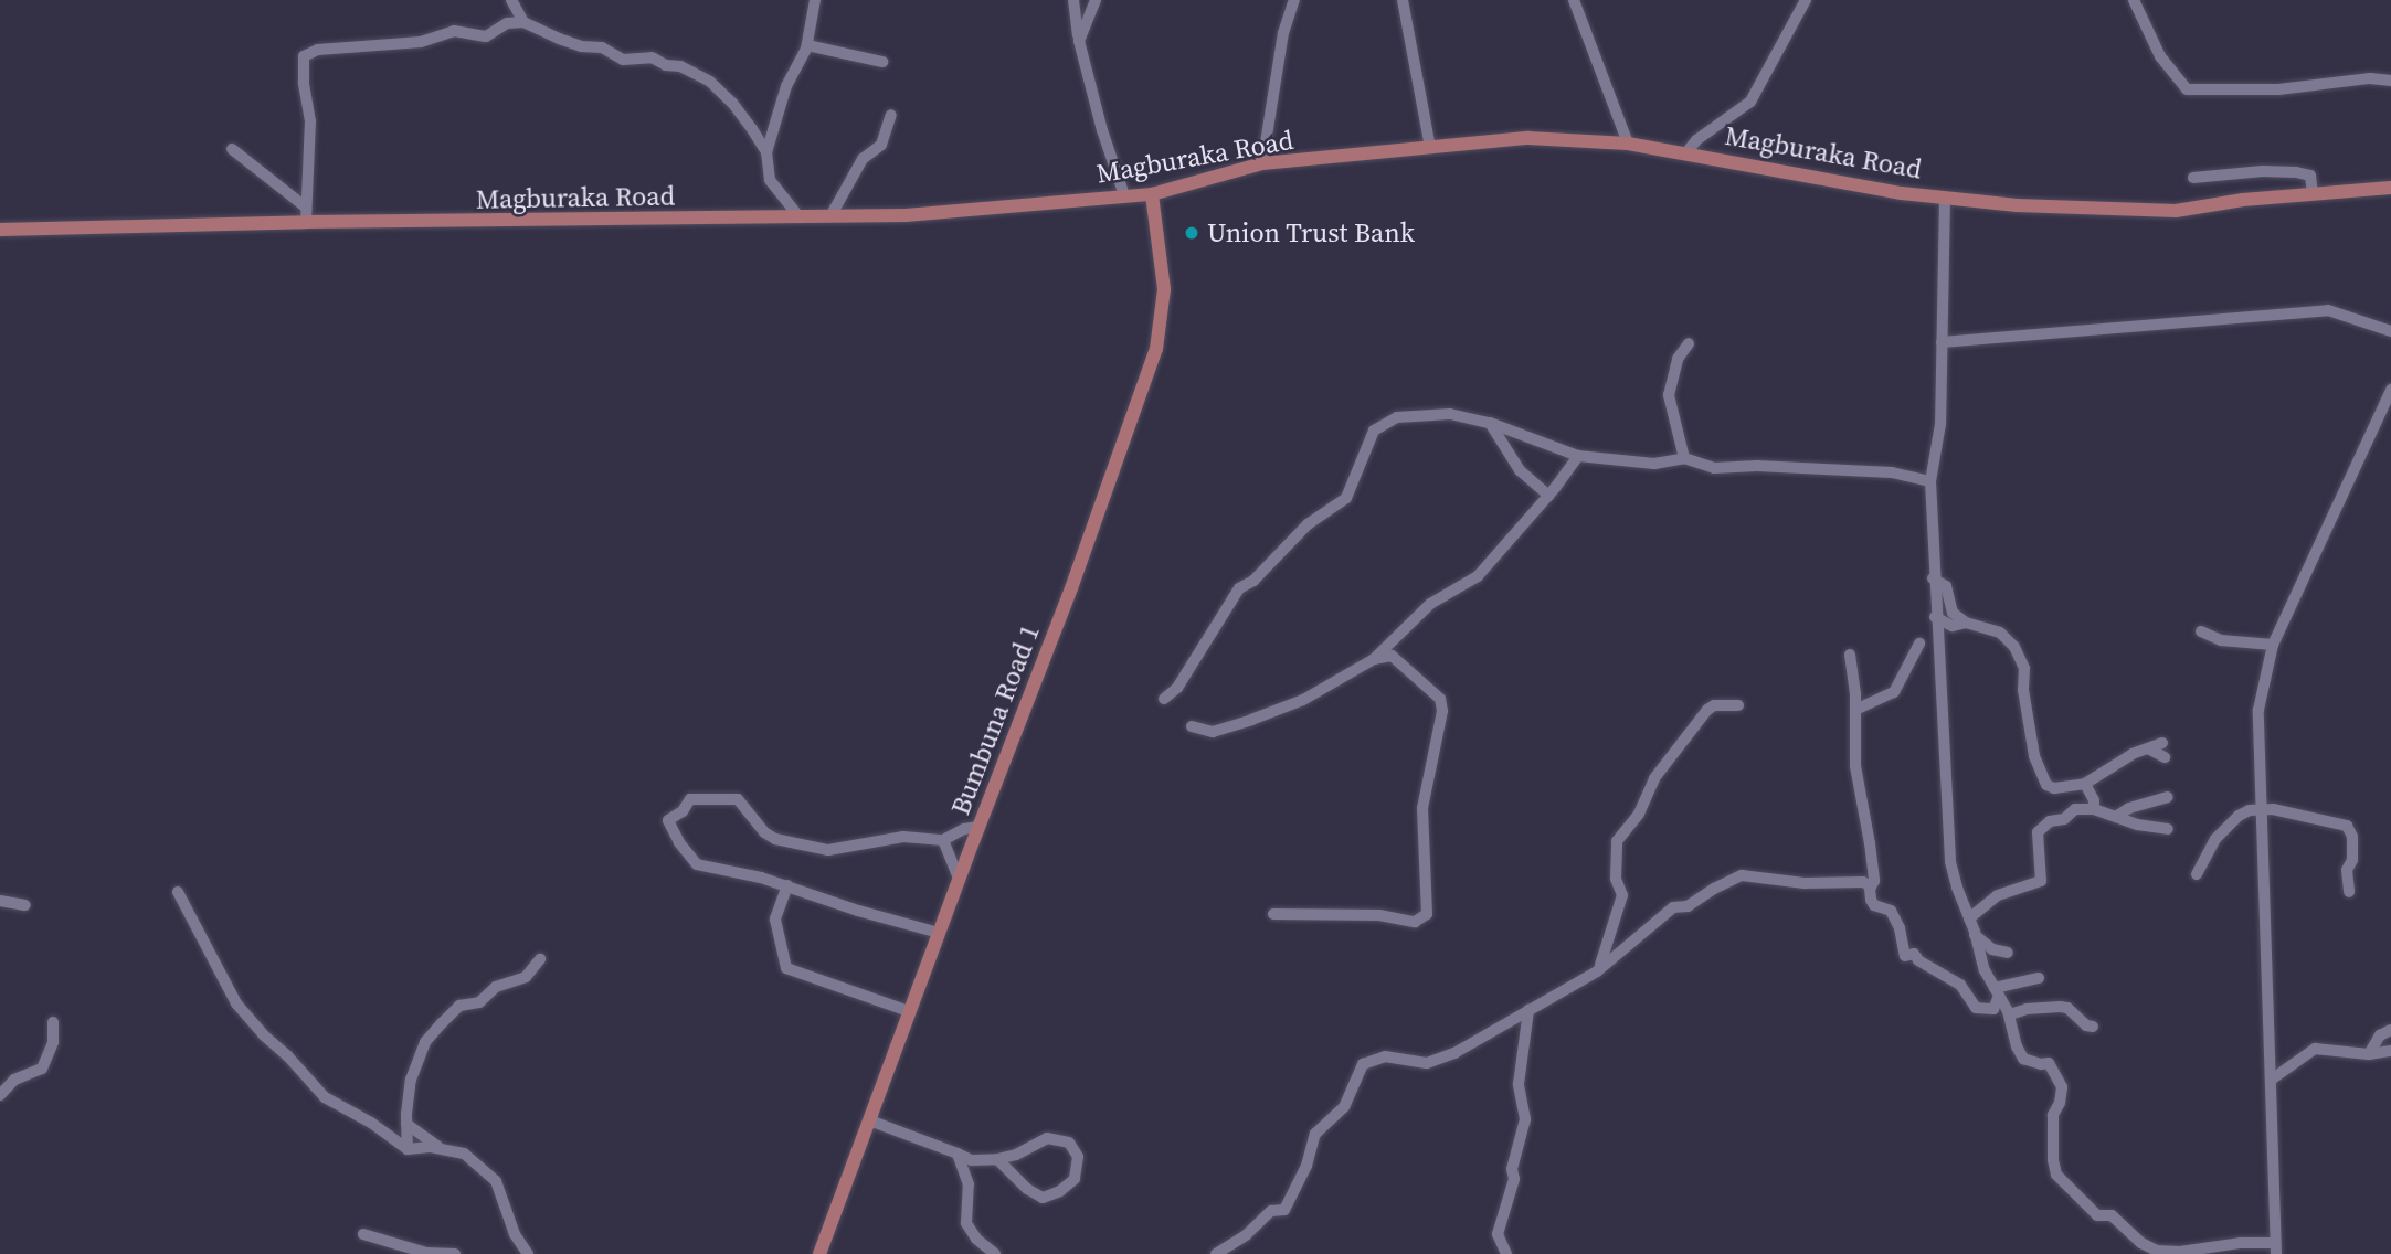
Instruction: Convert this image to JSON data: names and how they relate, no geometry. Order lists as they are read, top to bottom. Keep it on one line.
{"streets":{"main road":["Magburaka Road","Bumbuna Road 1"]},"crossings":[["Magburaka Road","Bumbuna Road 1"]],"places":["Union Trust Bank"]}
